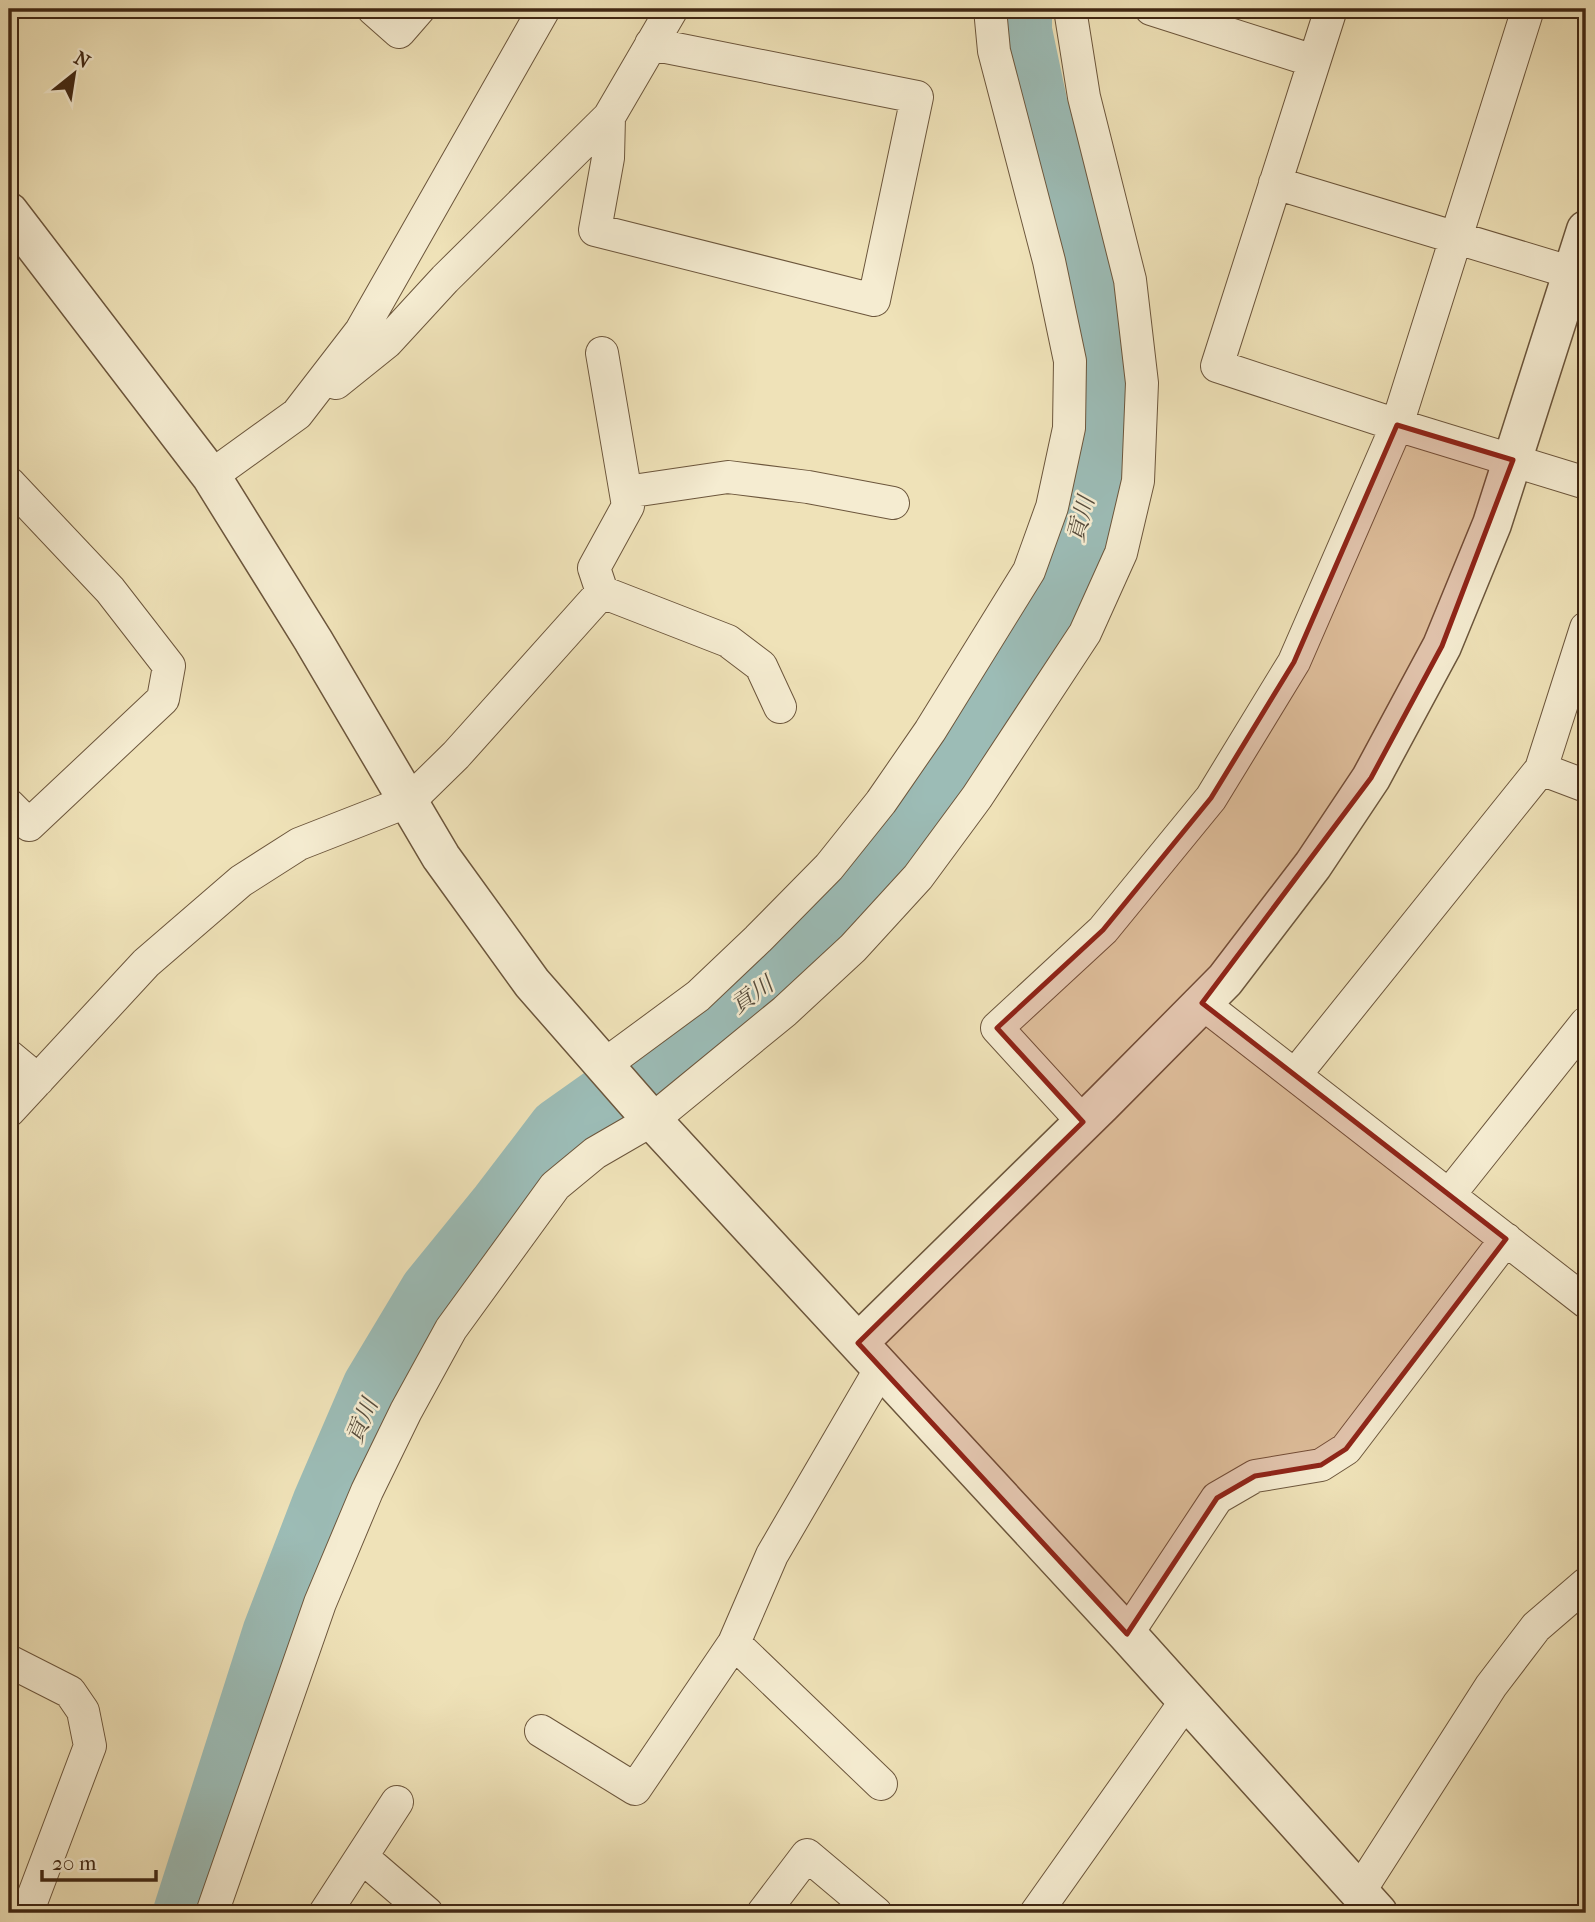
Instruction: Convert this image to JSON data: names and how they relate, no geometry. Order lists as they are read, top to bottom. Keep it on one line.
{"water":["貢川"],"scale_bar":"20 m","north":"top right"}
